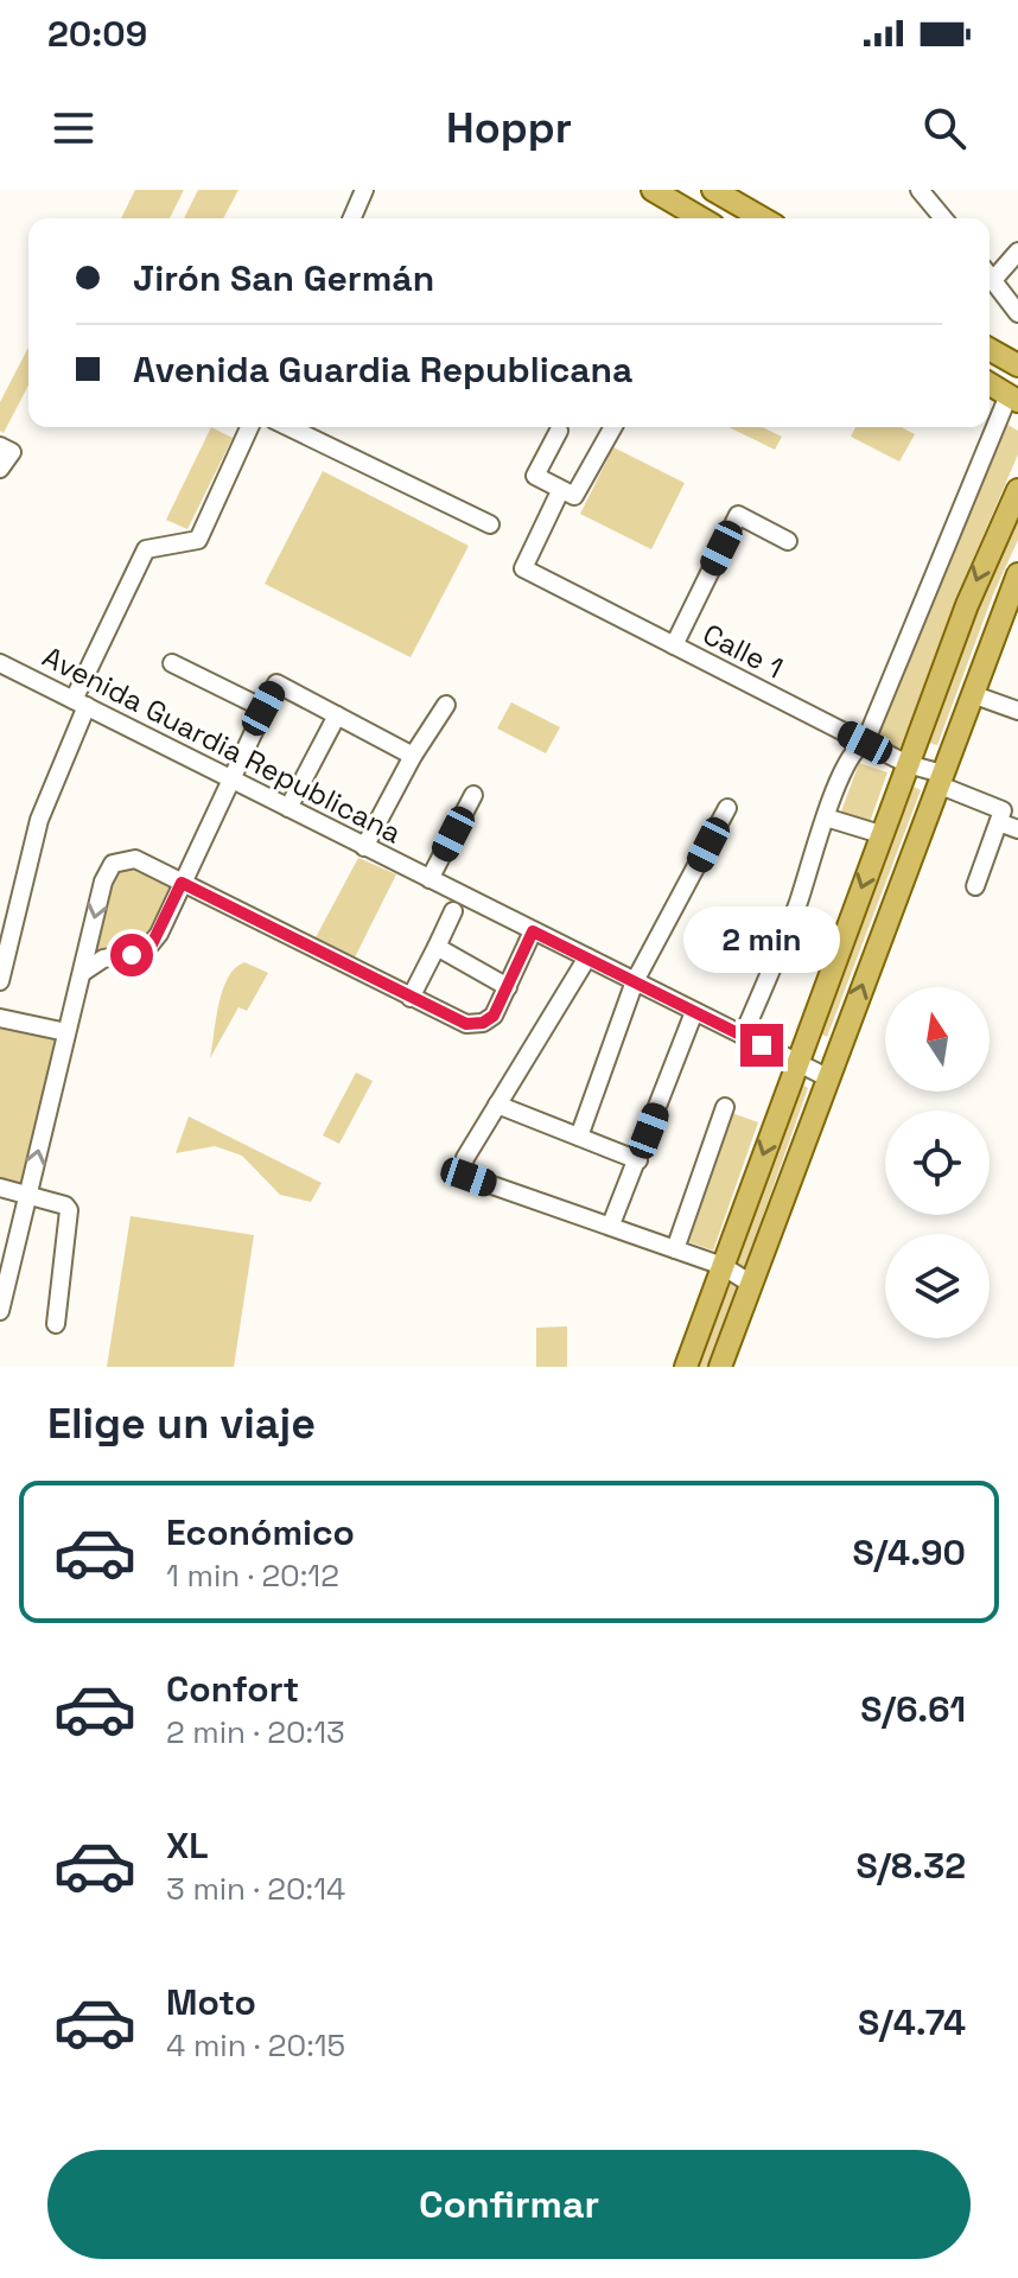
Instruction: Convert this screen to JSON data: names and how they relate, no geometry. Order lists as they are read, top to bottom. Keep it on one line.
{"streets":{"street":["Calle 1","Avenida Guardia Republicana"]},"north":"top","page":{"status":"20:09","header":"Hoppr","banner":["Jirón San Germán","Avenida Guardia Republicana"],"bubble":"2 min","heading":"Elige un viaje","list":[{"name":"Económico","note":"1 min · 20:12","value":"S/4.90"},{"name":"Confort","note":"2 min · 20:13","value":"S/6.61"},{"name":"XL","note":"3 min · 20:14","value":"S/8.32"},{"name":"Moto","note":"4 min · 20:15","value":"S/4.74"}],"buttons":"Confirmar"}}
